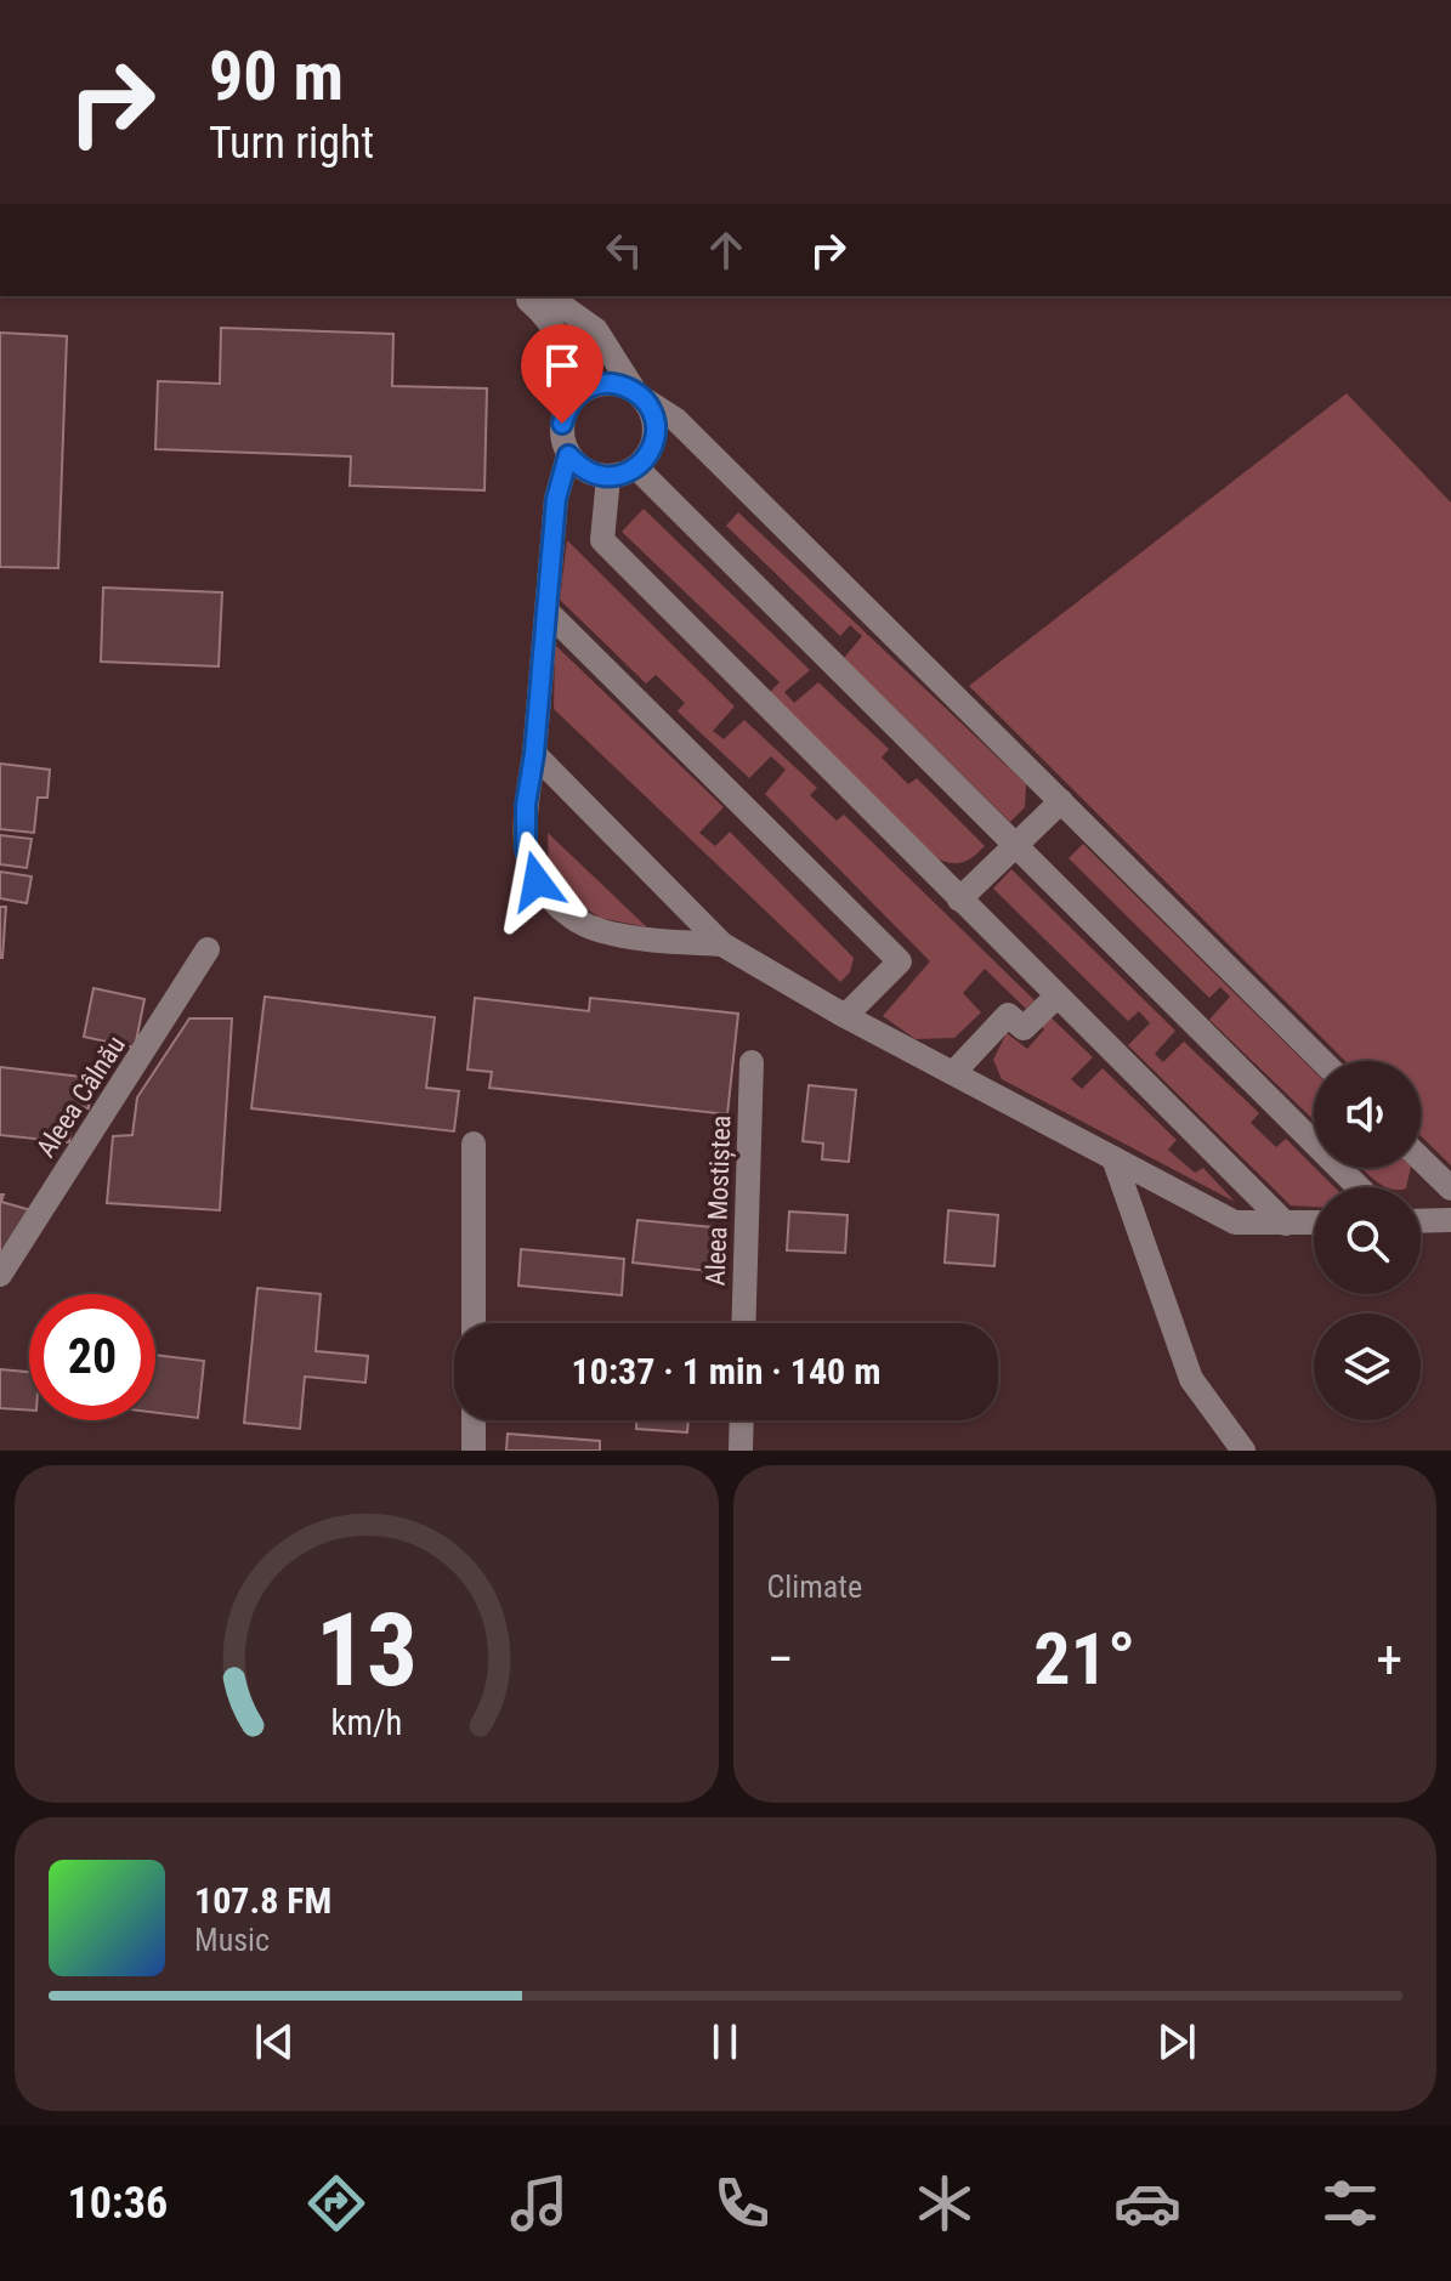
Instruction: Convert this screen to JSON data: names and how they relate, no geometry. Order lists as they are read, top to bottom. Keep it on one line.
{"streets":{"street":["Aleea Câlnău","Aleea Mostiștea"]},"page":{"turn":["90 m","Turn right"],"limit":"20","trip":"10:37 · 1 min · 140 m","tile":"Climate","heat":["−","21°","+"],"song":["107.8 FM","Music"],"tabs":"10:36","gauge":["13","km/h"]}}
